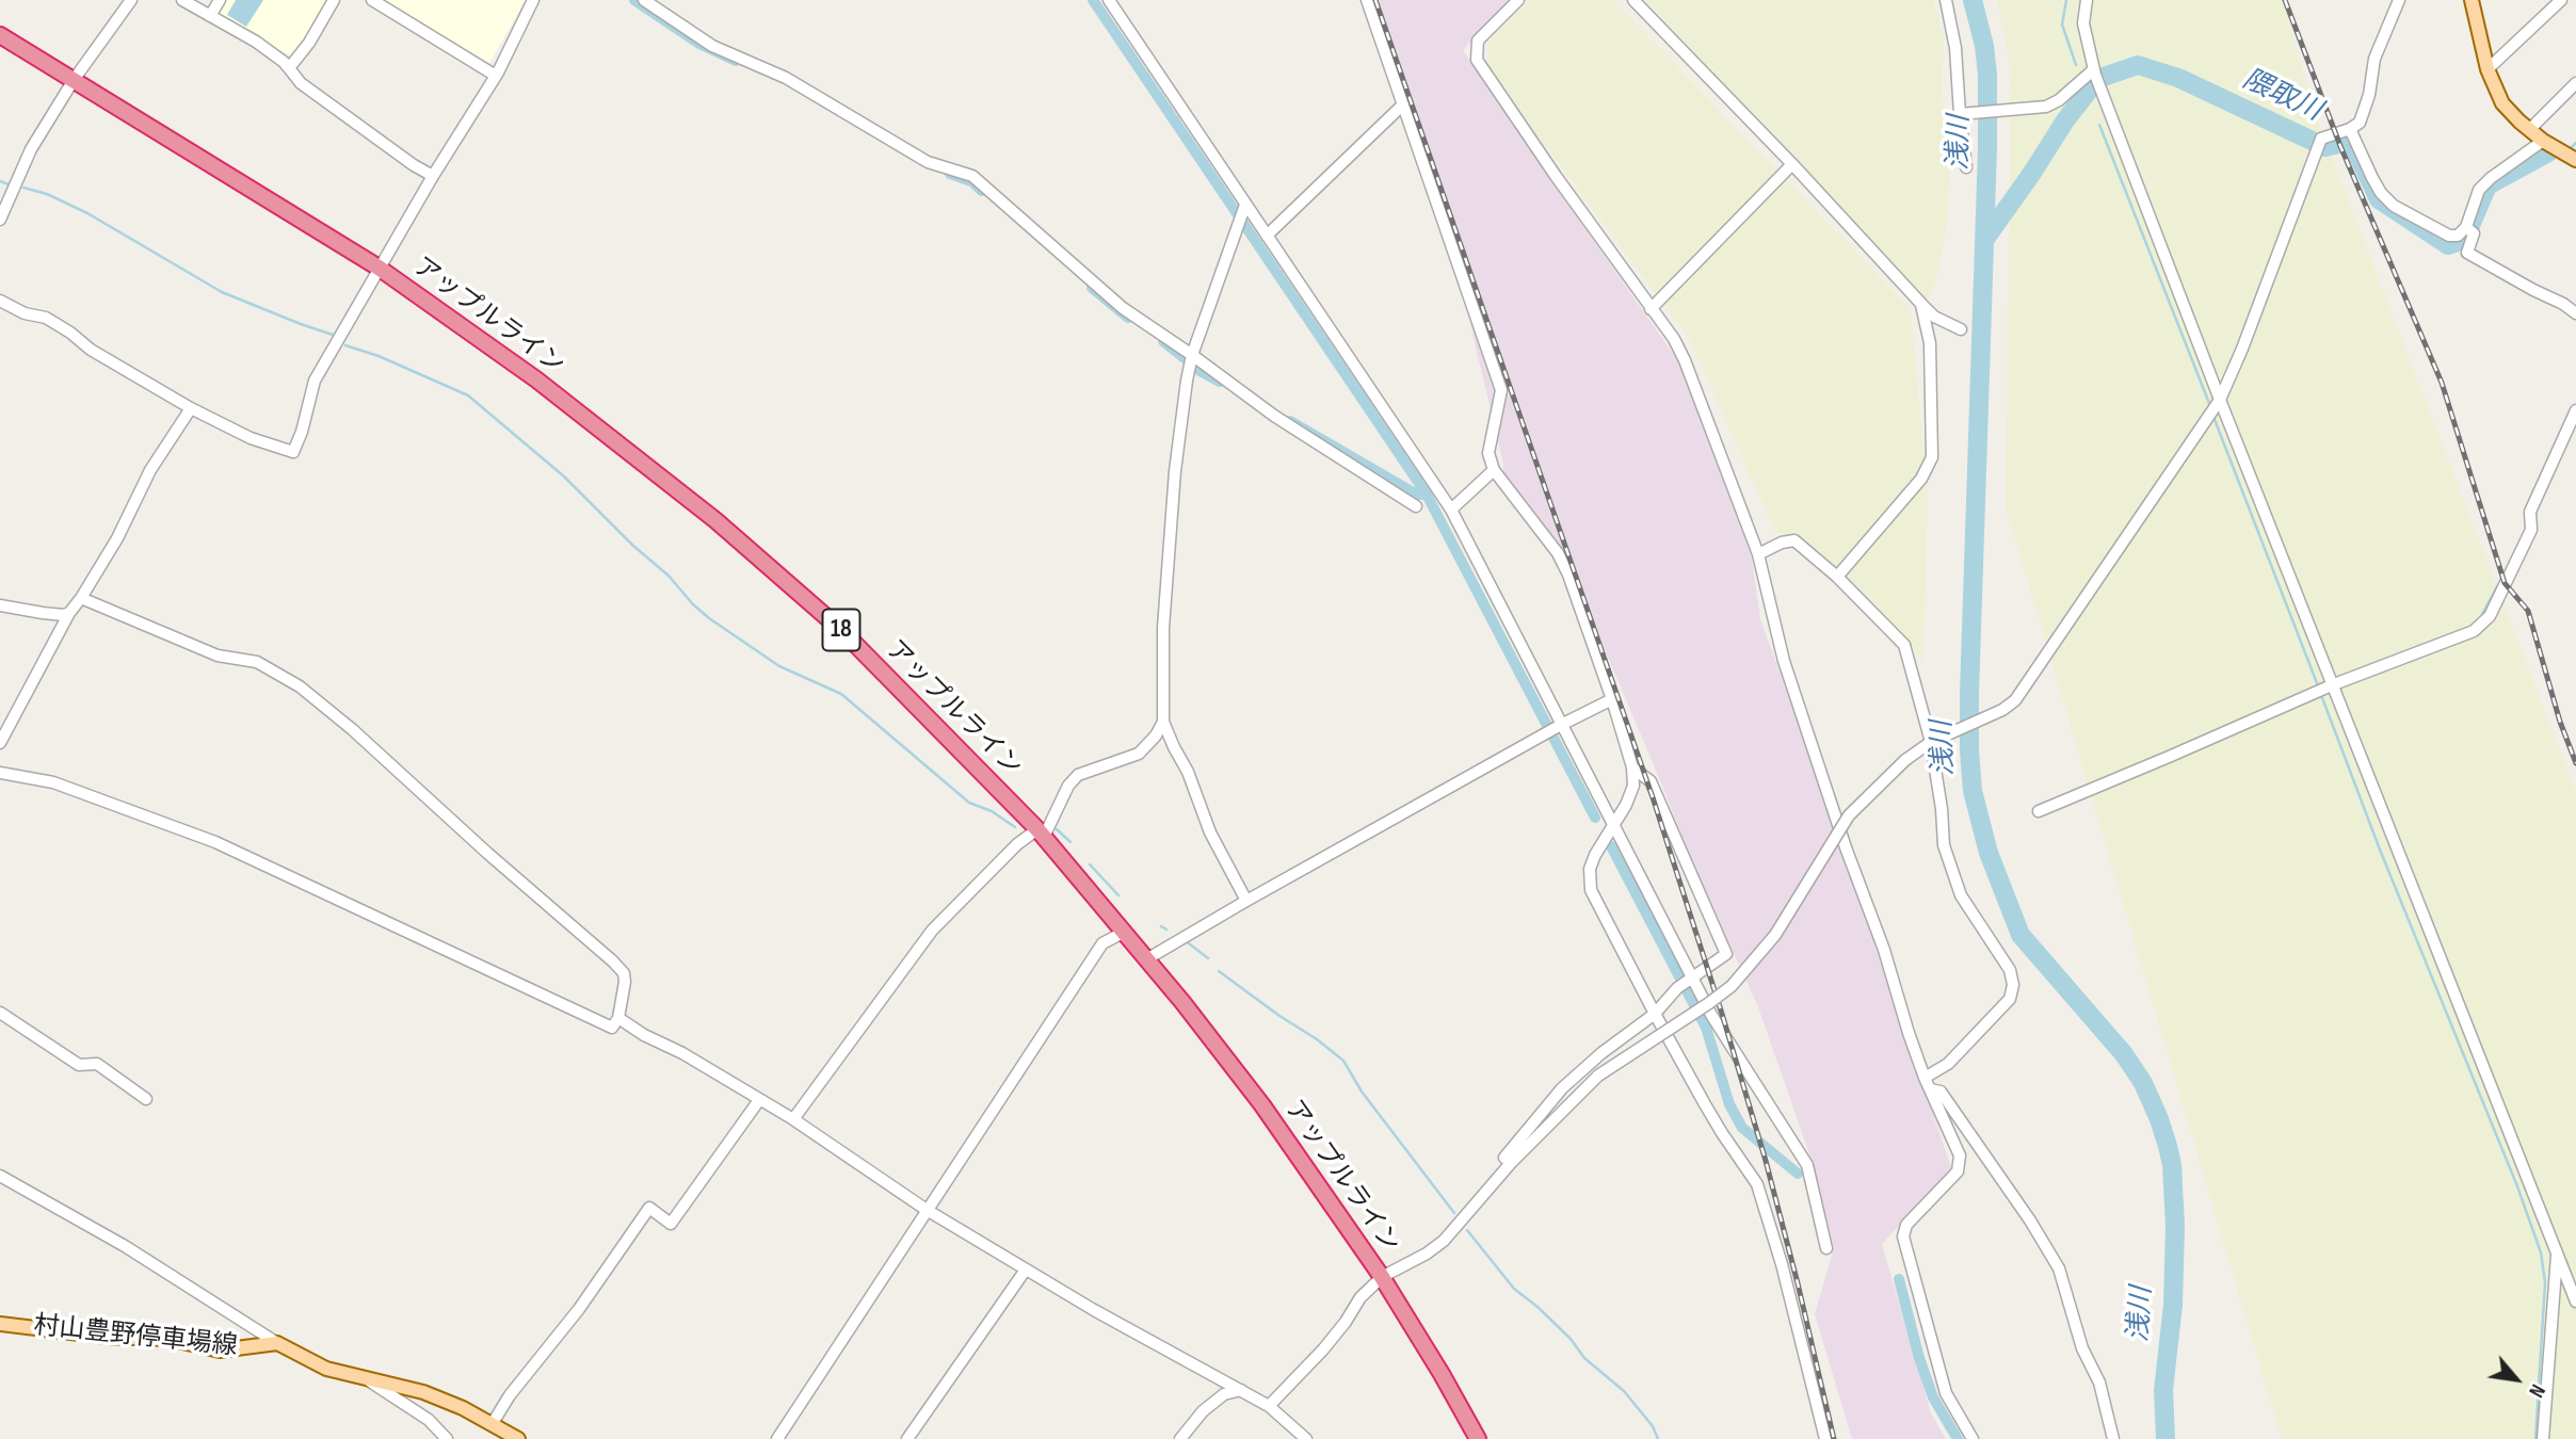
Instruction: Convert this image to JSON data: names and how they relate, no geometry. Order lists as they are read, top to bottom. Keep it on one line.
{"streets":{"highway":["アップルライン","18"],"main road":["村山豊野停車場線"]},"water":["隈取川","浅川"],"north":"bottom right"}
